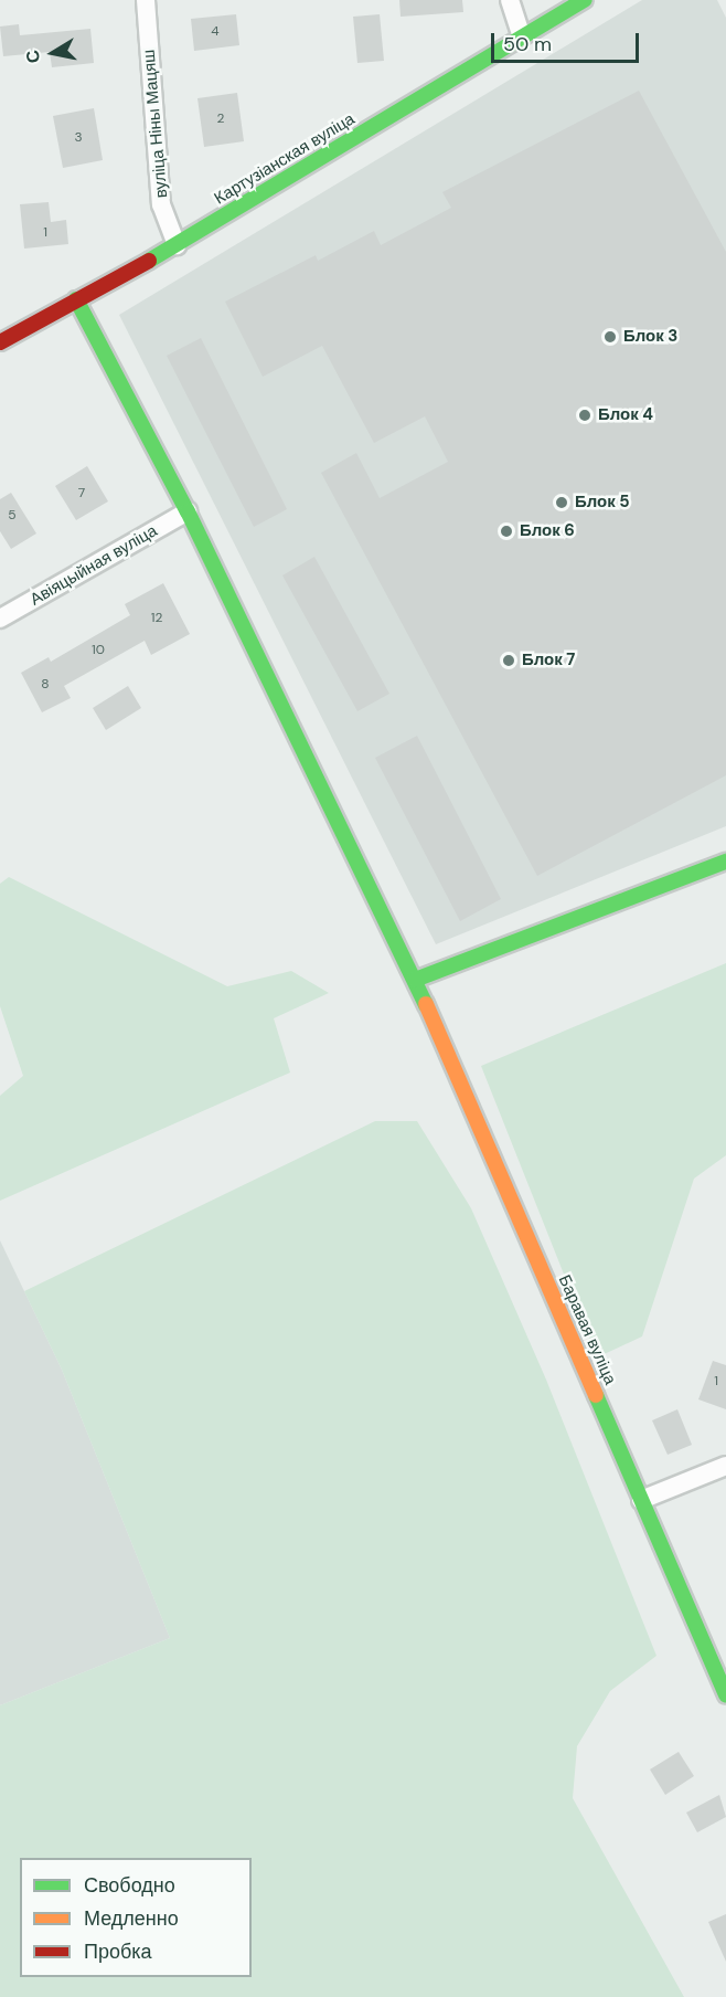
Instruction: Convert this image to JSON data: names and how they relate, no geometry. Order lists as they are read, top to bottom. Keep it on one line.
{"streets":{"street":["вуліца Ніны Мацяш","Картузіанская вуліца","Авіяцыйная вуліца","Баравая вуліца"]},"crossings":[["вуліца Ніны Мацяш","Картузіанская вуліца"],["Картузіанская вуліца","Баравая вуліца"],["Авіяцыйная вуліца","Баравая вуліца"]],"places":["Блок 3","Блок 4","Блок 5","Блок 6","Блок 7"],"house_numbers":["4","2","3","1","7","5","12","10","8","1"],"legend":["Свободно","Медленно","Пробка"],"scale_bar":"50 m","north":"left"}
